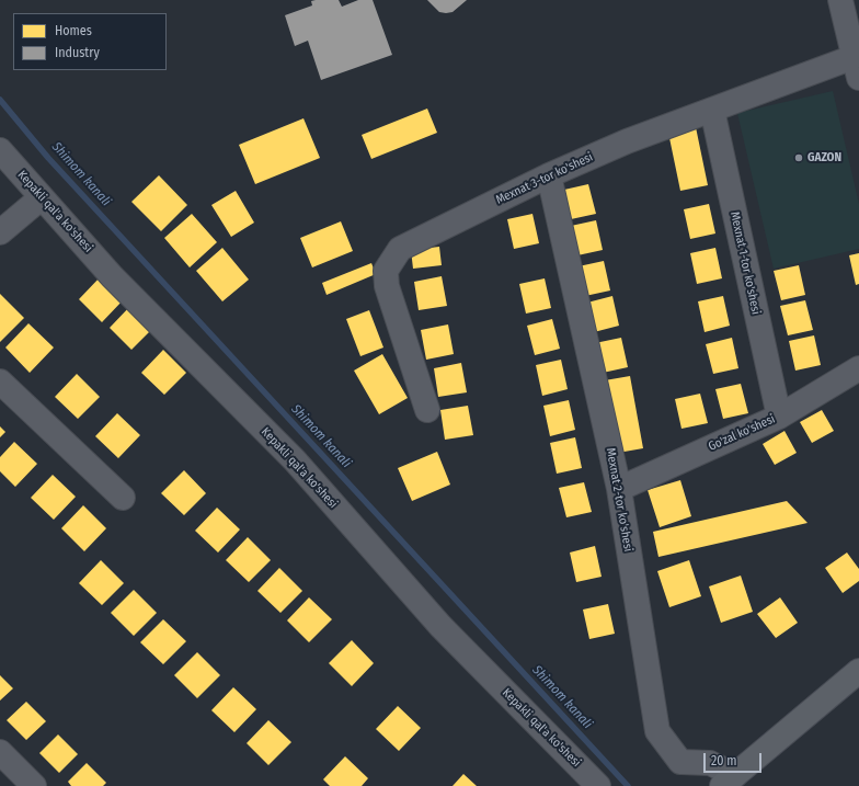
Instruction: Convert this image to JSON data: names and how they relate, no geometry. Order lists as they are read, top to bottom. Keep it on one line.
{"streets":{"street":["Mexnat 3-tor ko'shesi","Kepakli qal'a ko'shesi","Mexnat 1-tor ko'shesi","Go'zal ko'shesi","Mexnat 2-tor ko'shesi"]},"crossings":[["Mexnat 3-tor ko'shesi","Mexnat 1-tor ko'shesi"],["Mexnat 3-tor ko'shesi","Mexnat 2-tor ko'shesi"],["Mexnat 1-tor ko'shesi","Go'zal ko'shesi"],["Go'zal ko'shesi","Mexnat 2-tor ko'shesi"]],"water":["Shimom kanali"],"places":["GAZON"],"legend":["Homes","Industry"],"scale_bar":"20 m"}
